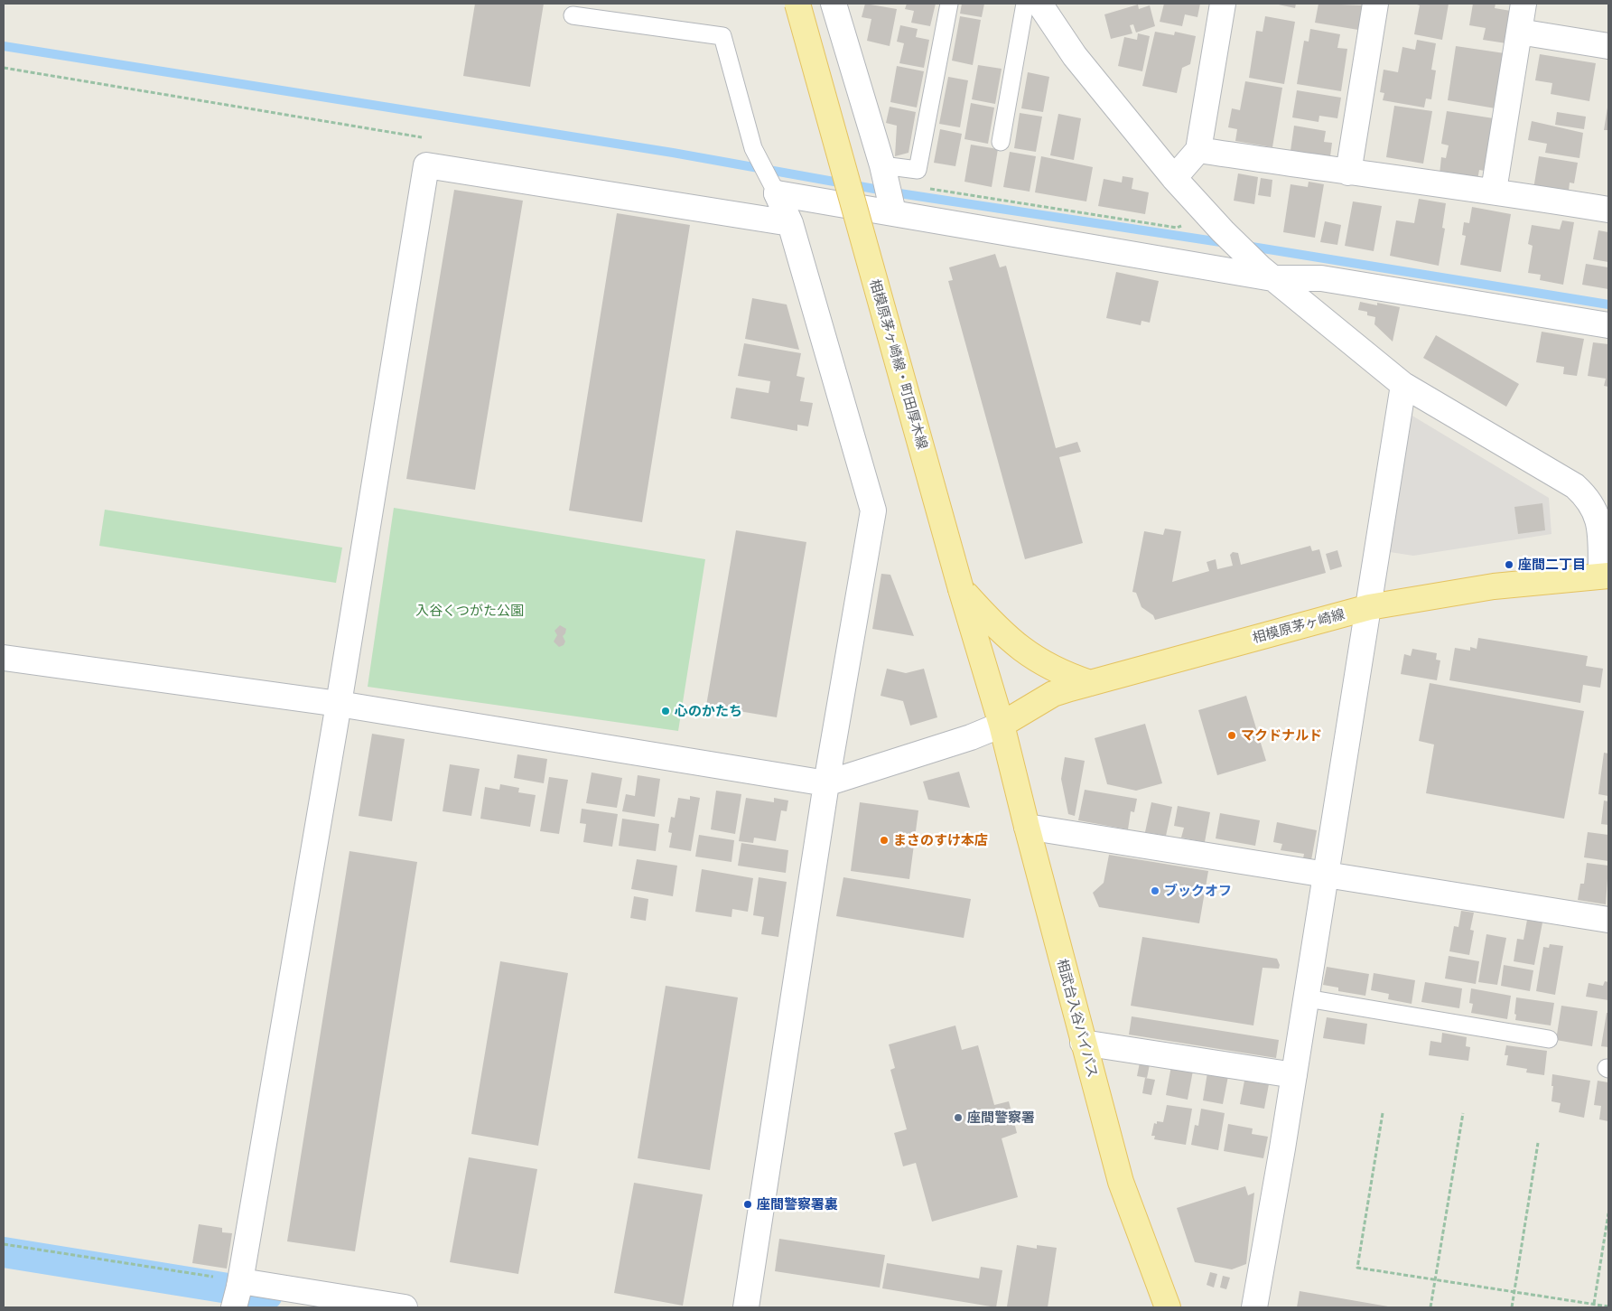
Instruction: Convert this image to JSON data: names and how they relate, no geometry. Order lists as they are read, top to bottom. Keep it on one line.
{"streets":{"main road":["相模原茅ヶ崎線・町田厚木線","相模原茅ヶ崎線","相武台入谷バイパス"]},"crossings":[["相模原茅ヶ崎線・町田厚木線","相模原茅ヶ崎線"],["相模原茅ヶ崎線・町田厚木線","相武台入谷バイパス"],["相模原茅ヶ崎線","相武台入谷バイパス"]],"parks":["入谷くつがた公園"],"places":["座間二丁目","心のかたち","マクドナルド","まさのすけ本店","ブックオフ","座間警察署","座間警察署裏"]}
